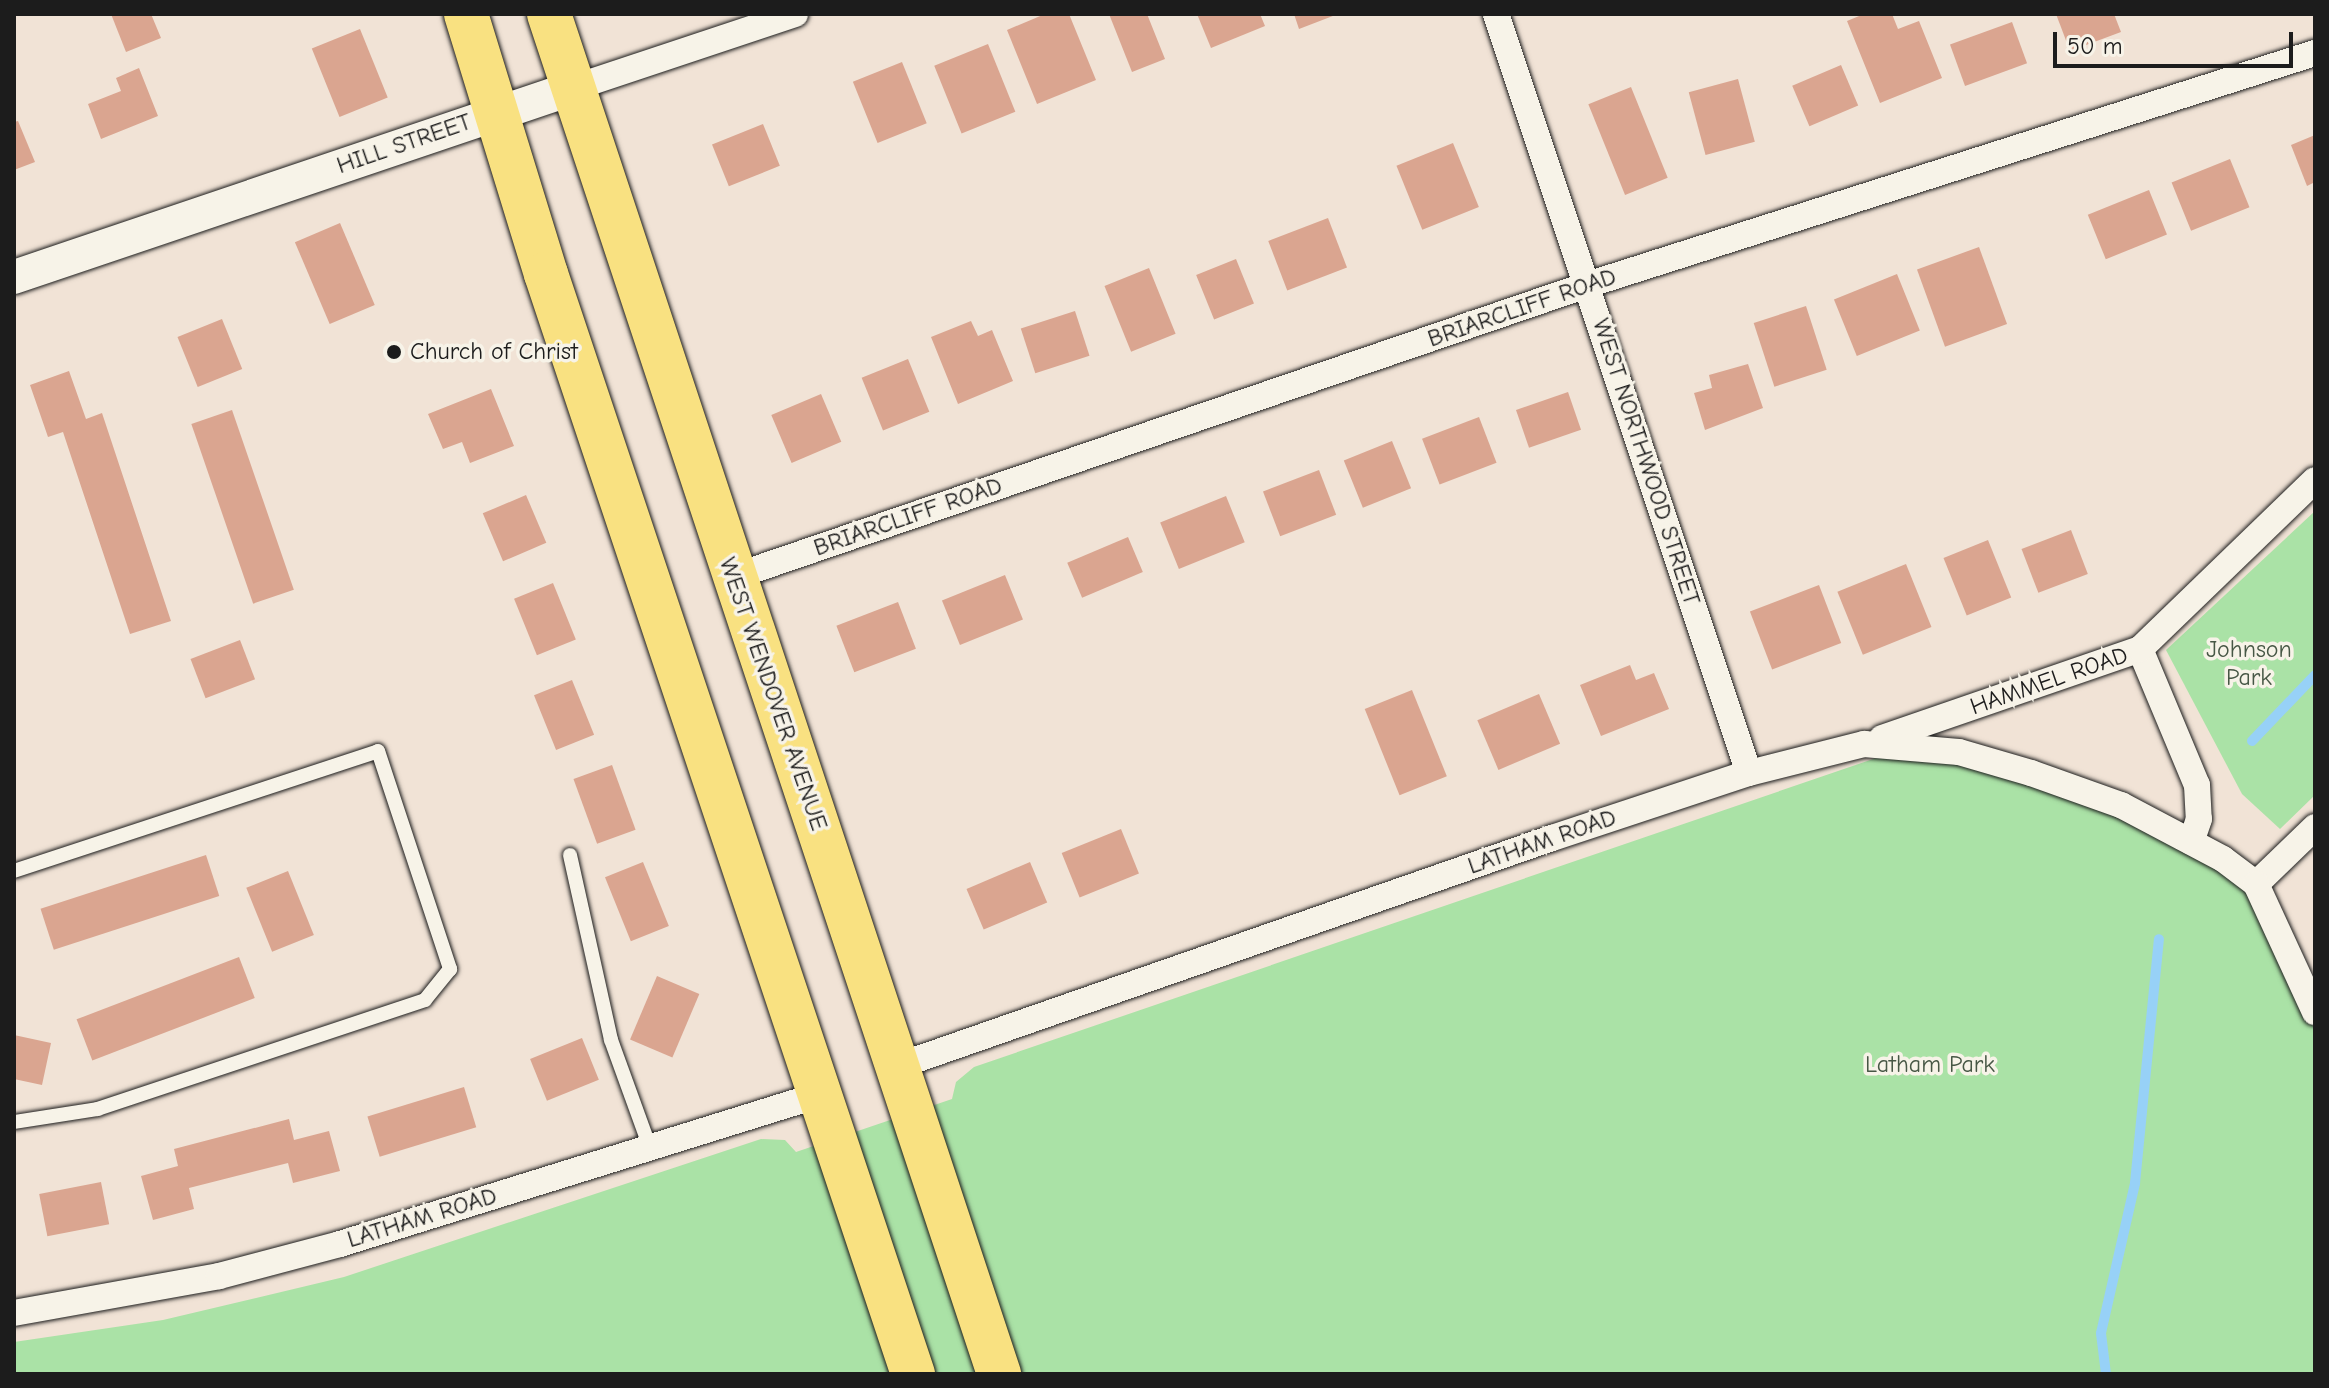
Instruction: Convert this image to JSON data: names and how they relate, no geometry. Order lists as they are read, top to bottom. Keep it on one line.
{"streets":{"highway":["WEST WENDOVER AVENUE"],"street":["HILL STREET","BRIARCLIFF ROAD","WEST NORTHWOOD STREET","HAMMEL ROAD","LATHAM ROAD"]},"crossings":[["HILL STREET","WEST WENDOVER AVENUE"],["BRIARCLIFF ROAD","WEST NORTHWOOD STREET"],["BRIARCLIFF ROAD","WEST WENDOVER AVENUE"],["WEST NORTHWOOD STREET","LATHAM ROAD"],["HAMMEL ROAD","LATHAM ROAD"],["WEST WENDOVER AVENUE","LATHAM ROAD"]],"parks":["Johnson Park","Latham Park"],"places":["Church of Christ"],"scale_bar":"50 m"}
